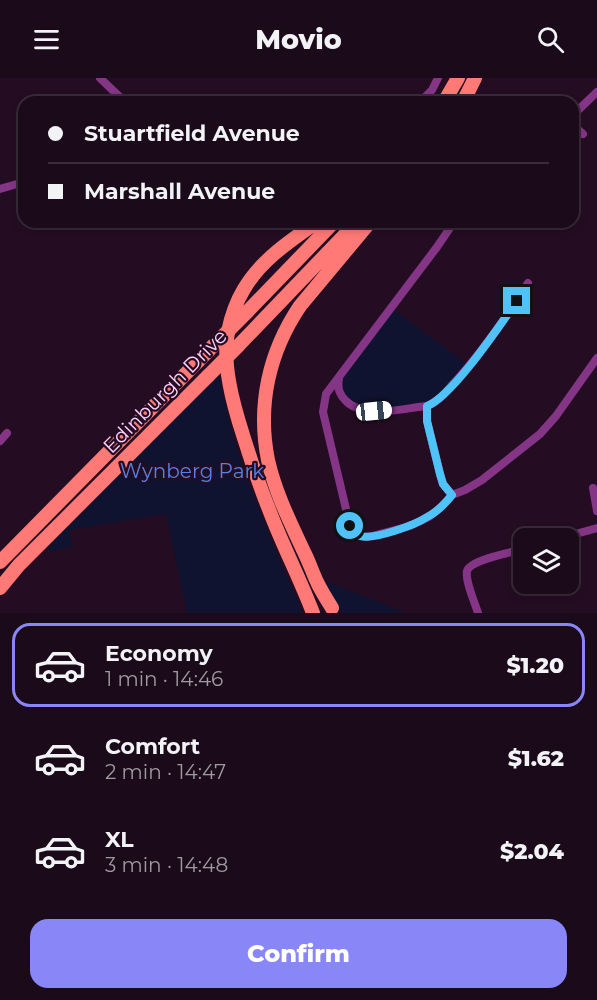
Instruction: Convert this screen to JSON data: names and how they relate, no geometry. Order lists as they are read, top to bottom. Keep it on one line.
{"streets":{"highway":["Edinburgh Drive"]},"parks":["Wynberg Park"],"page":{"header":"Movio","banner":["Stuartfield Avenue","Marshall Avenue"],"list":[{"name":"Economy","note":"1 min · 14:46","value":"$1.20"},{"name":"Comfort","note":"2 min · 14:47","value":"$1.62"},{"name":"XL","note":"3 min · 14:48","value":"$2.04"}],"buttons":"Confirm"}}
